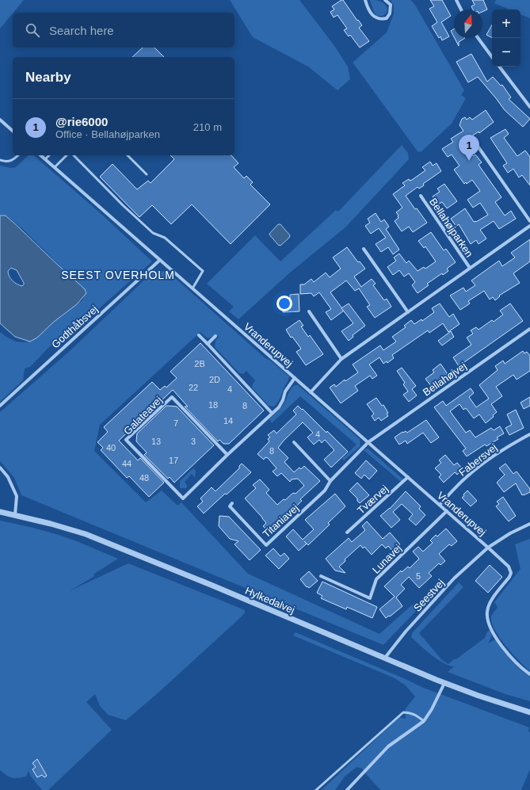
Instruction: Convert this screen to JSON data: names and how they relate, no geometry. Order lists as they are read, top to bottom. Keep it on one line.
{"streets":{"street":["Bellahøjparken","Godthåbsvej","Vranderupvej","Bellahøjvej","Galateavej","Fabersvej","Tværvej","Titaniavej","Lunavej","Seestvej","Hylkedalvej"]},"crossings":[["Bellahøjparken","Vranderupvej"],["Godthåbsvej","Vranderupvej"],["Vranderupvej","Bellahøjvej"],["Vranderupvej","Galateavej"],["Vranderupvej","Fabersvej"],["Vranderupvej","Tværvej"],["Vranderupvej","Titaniavej"],["Vranderupvej","Lunavej"],["Vranderupvej","Seestvej"],["Bellahøjvej","Titaniavej"],["Seestvej","Hylkedalvej"]],"districts":["SEEST OVERHOLM"],"house_numbers":["2B","2D","22","4","18","8","14","7","4","13","3","40","8","17","44","48","5"],"north":"top","page":{"map_buttons":["+","−"],"search":"Search here","heading":"Nearby","list":[{"mark":"1","name":"@rie6000","note":"Office · Bellahøjparken","value":"210 m"}],"pins":"1"}}
